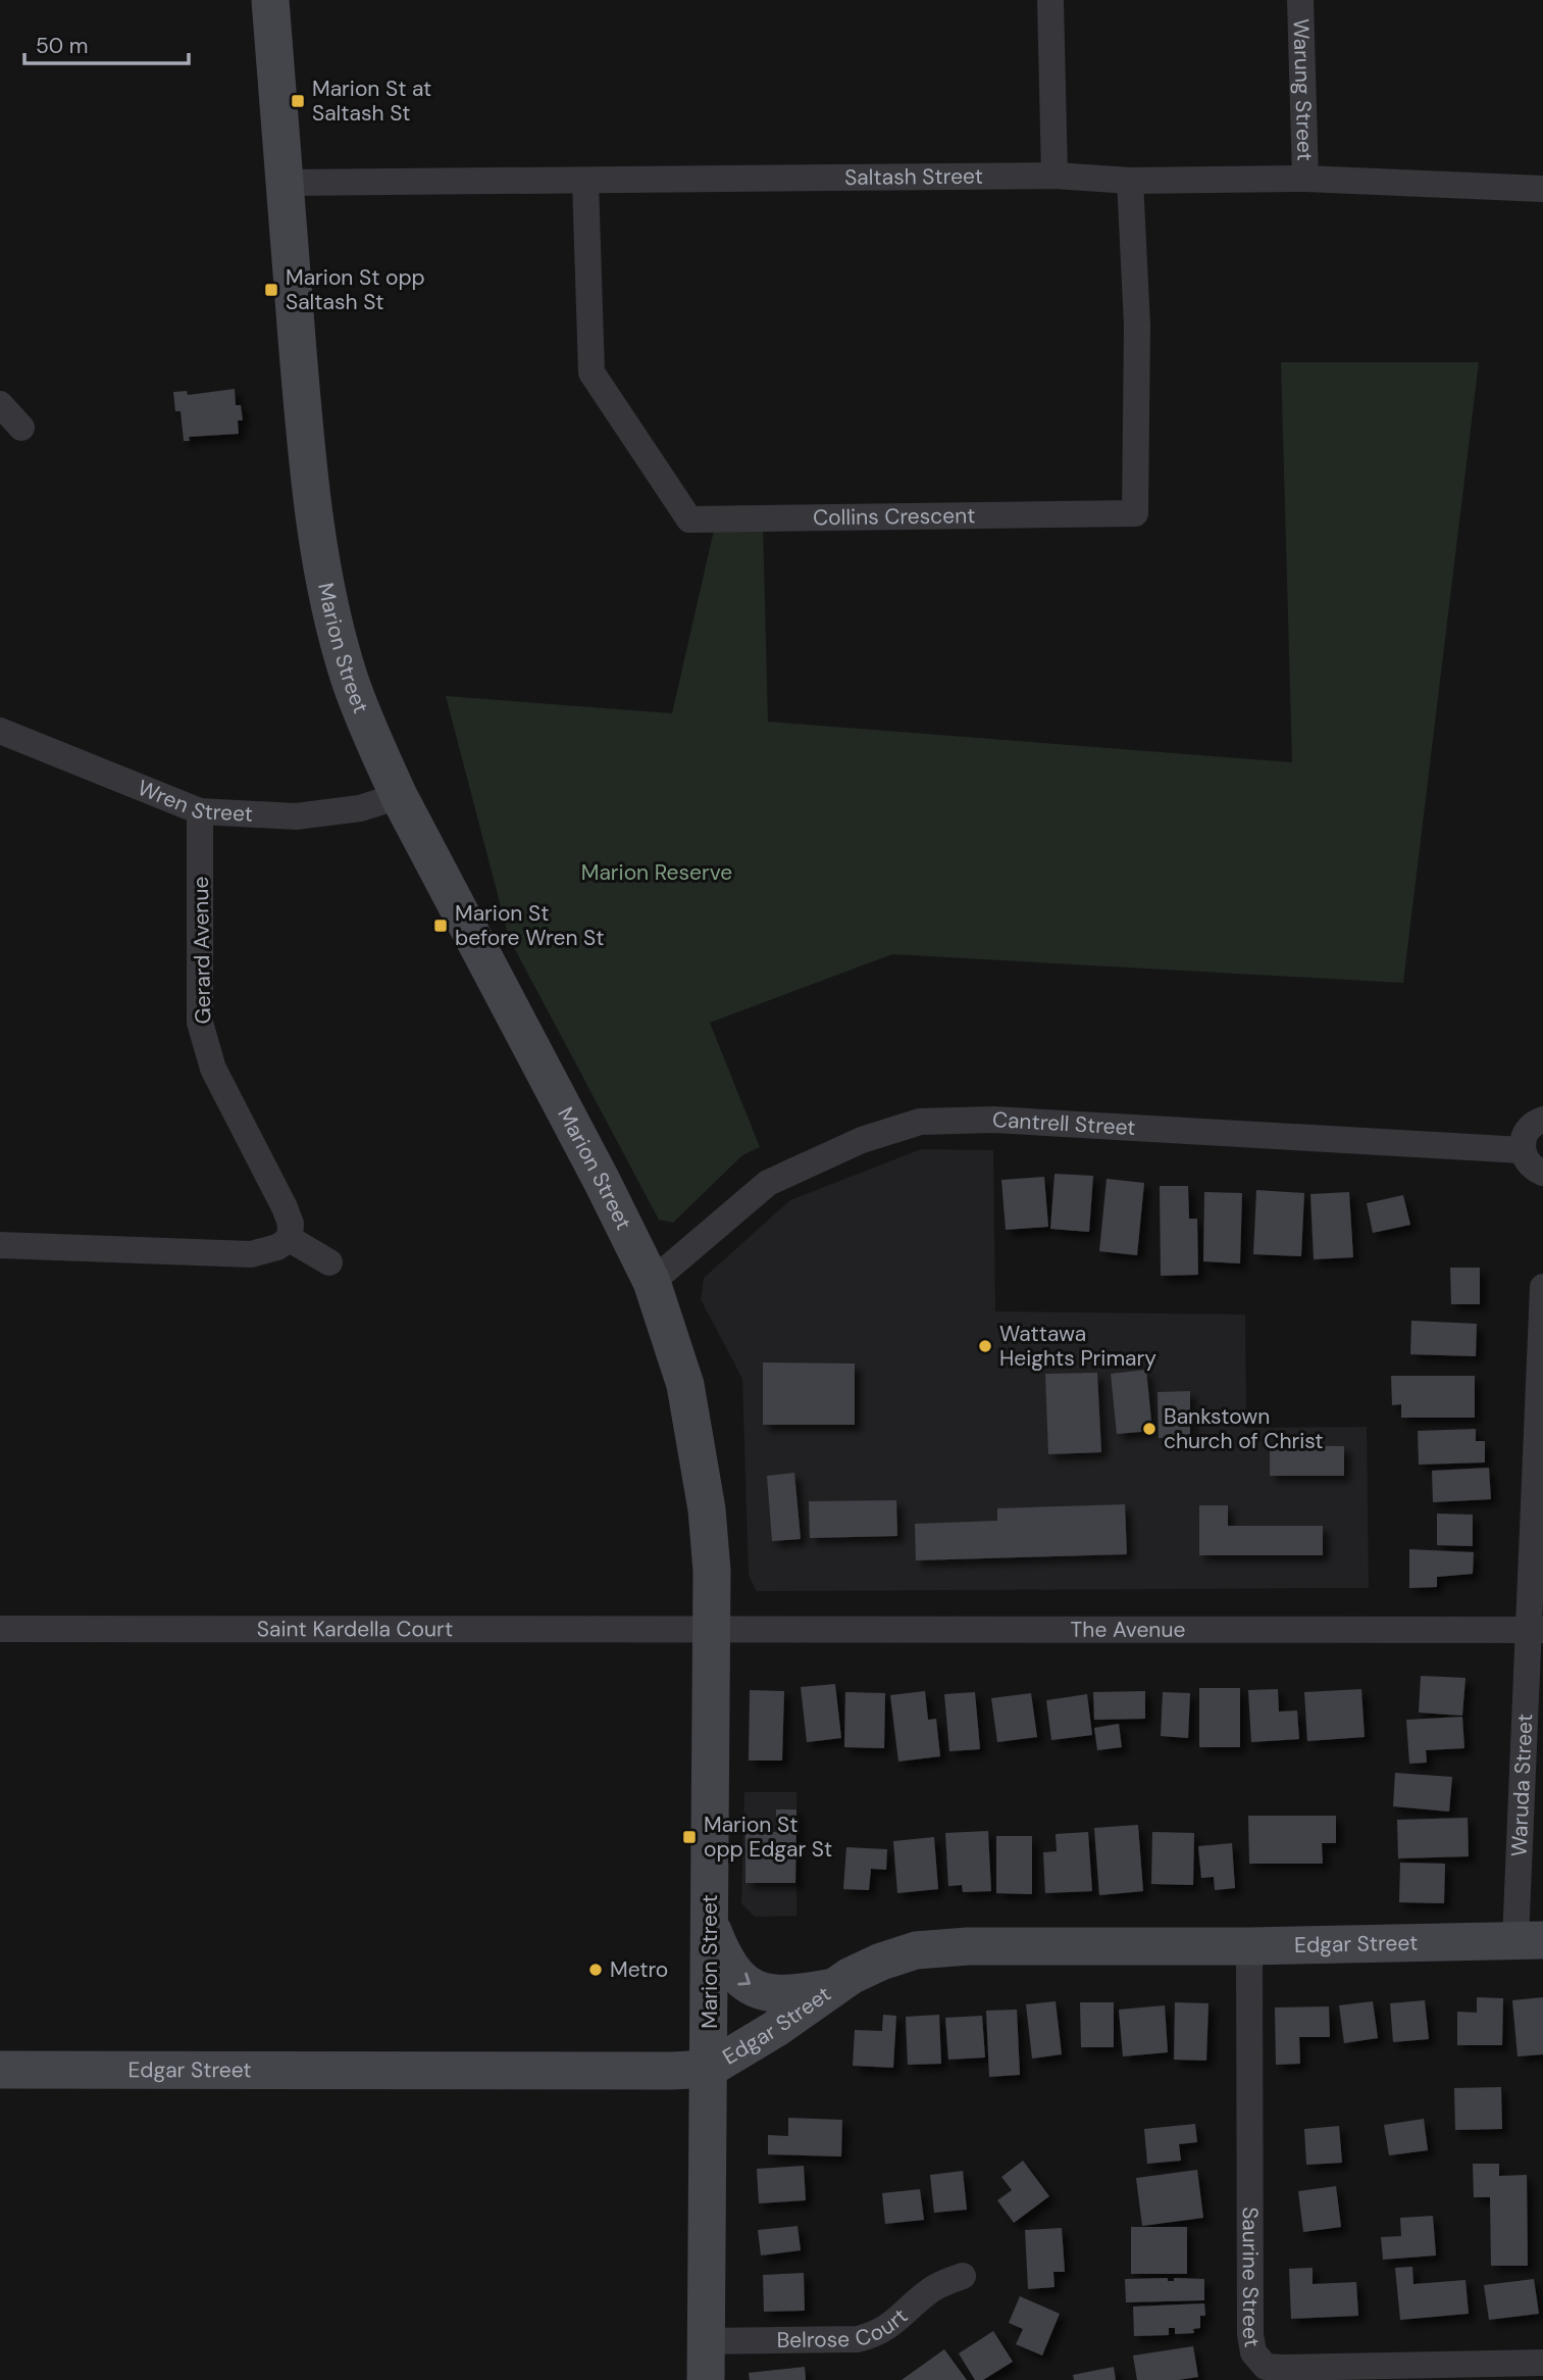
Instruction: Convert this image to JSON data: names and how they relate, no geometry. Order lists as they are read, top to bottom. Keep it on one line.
{"streets":{"main road":["Marion Street","Edgar Street"],"street":["Warung Street","Saltash Street","Collins Crescent","Wren Street","Gerard Avenue","Cantrell Street","Saint Kardella Court","The Avenue","Waruda Street","Saurine Street","Belrose Court"]},"crossings":[["Warung Street","Saltash Street"],["Saltash Street","Collins Crescent"],["Saltash Street","Marion Street"],["Marion Street","Wren Street"],["Marion Street","Cantrell Street"],["Marion Street","Saint Kardella Court"],["Marion Street","The Avenue"],["Marion Street","Edgar Street"],["Marion Street","Belrose Court"],["Wren Street","Gerard Avenue"],["Saint Kardella Court","The Avenue"],["The Avenue","Waruda Street"],["Waruda Street","Edgar Street"],["Edgar Street","Saurine Street"]],"parks":["Marion Reserve"],"places":{"transit":["Marion St at Saltash St","Marion St opp Saltash St","Marion St before Wren St","Marion St opp Edgar St"],"other":["Wattawa Heights Primary","Bankstown church of Christ","Metro"]},"scale_bar":"50 m"}
